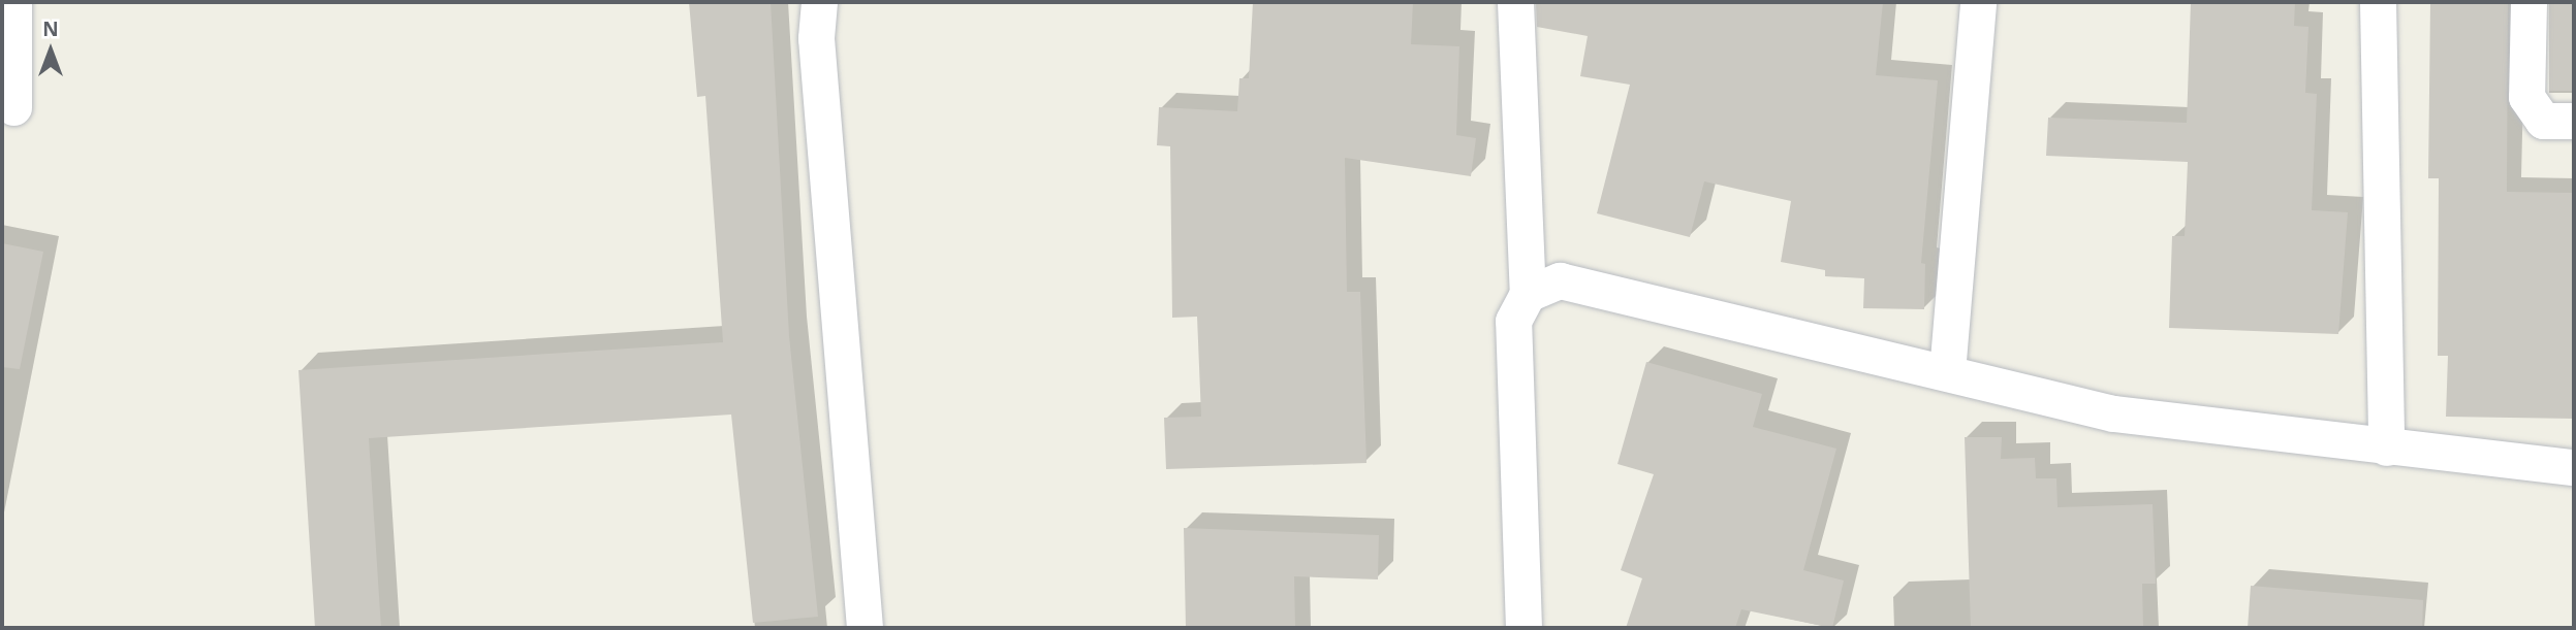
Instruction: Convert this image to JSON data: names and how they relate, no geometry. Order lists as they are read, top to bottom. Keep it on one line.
{"north":"top"}
